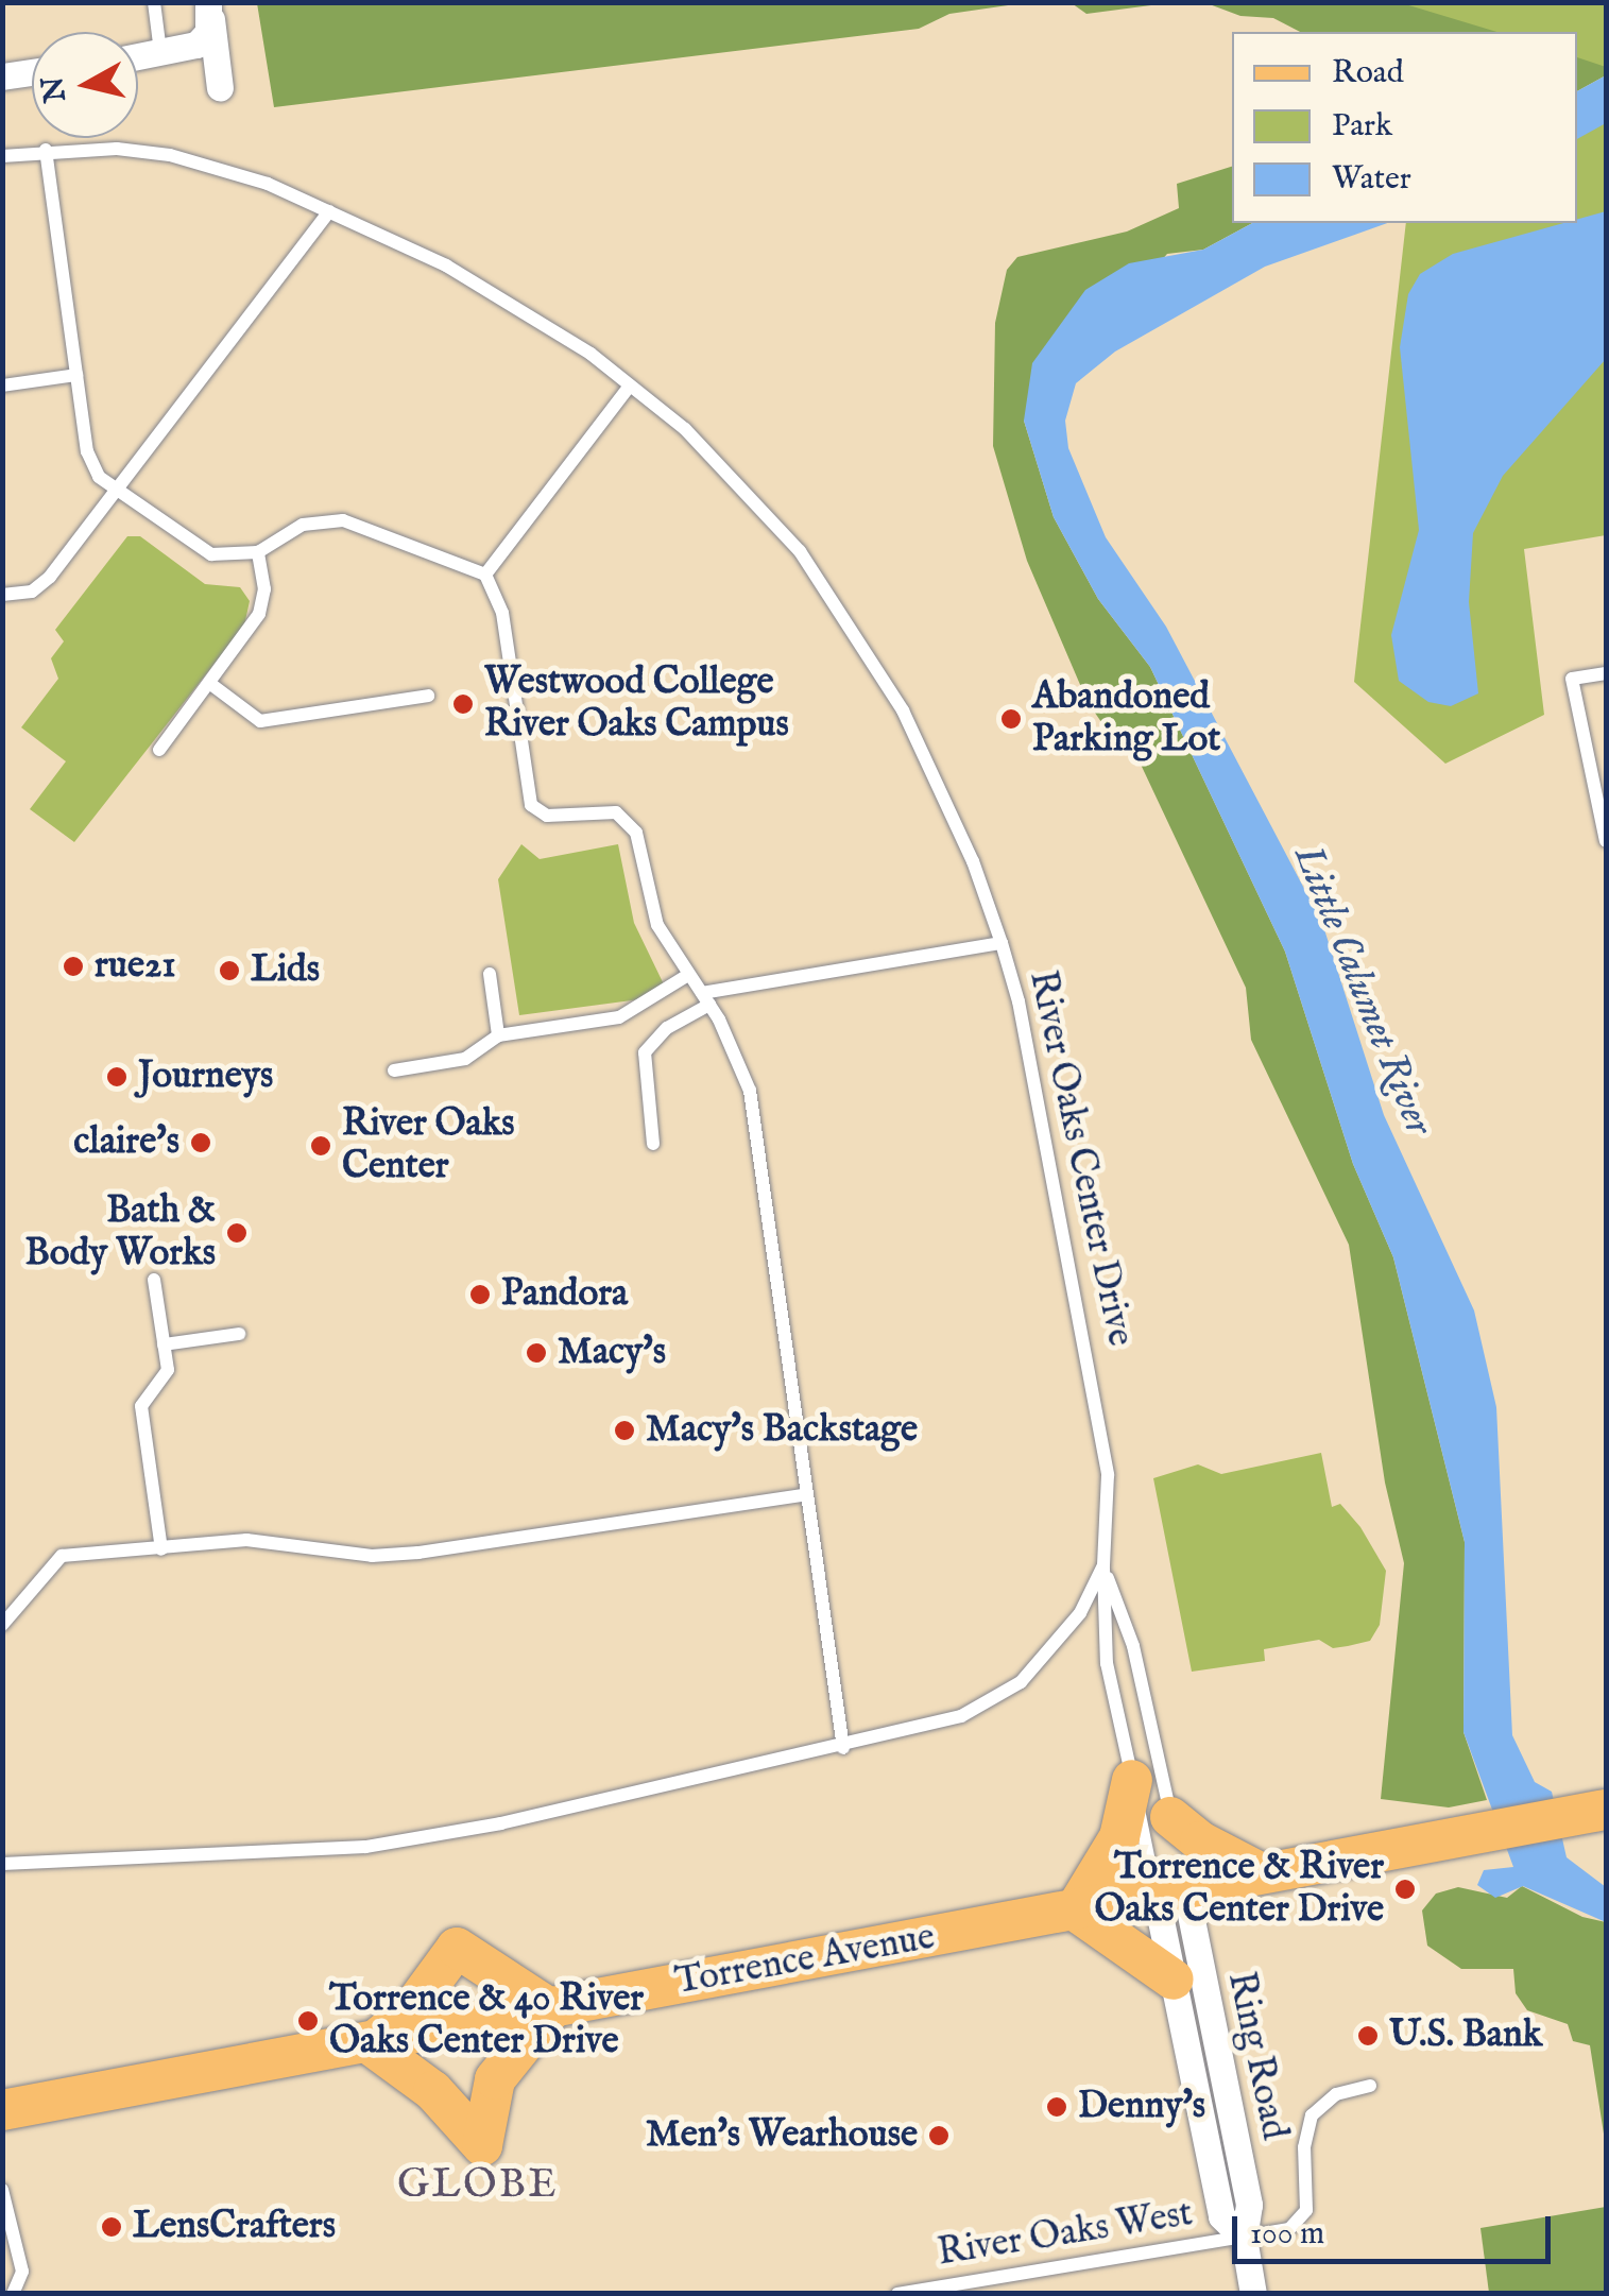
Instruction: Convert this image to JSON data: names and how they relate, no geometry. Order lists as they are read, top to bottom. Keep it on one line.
{"streets":{"main road":["Torrence Avenue"],"street":["Ring Road"],"lane":["River Oaks Center Drive","River Oaks West"]},"crossings":[["Torrence Avenue","Ring Road"],["Ring Road","River Oaks West"]],"districts":["GLOBE"],"water":["Little Calumet River"],"places":["Westwood College River Oaks Campus","Abandoned Parking Lot","rue21","Lids","Journeys","claire's","River Oaks Center","Bath & Body Works","Pandora","Macy's","Macy's Backstage","Torrence & River Oaks Center Drive","Torrence & 40 River Oaks Center Drive","U.S. Bank","Denny's","Men's Wearhouse","LensCrafters"],"legend":["Road","Park","Water"],"scale_bar":"100 m","north":"left"}
